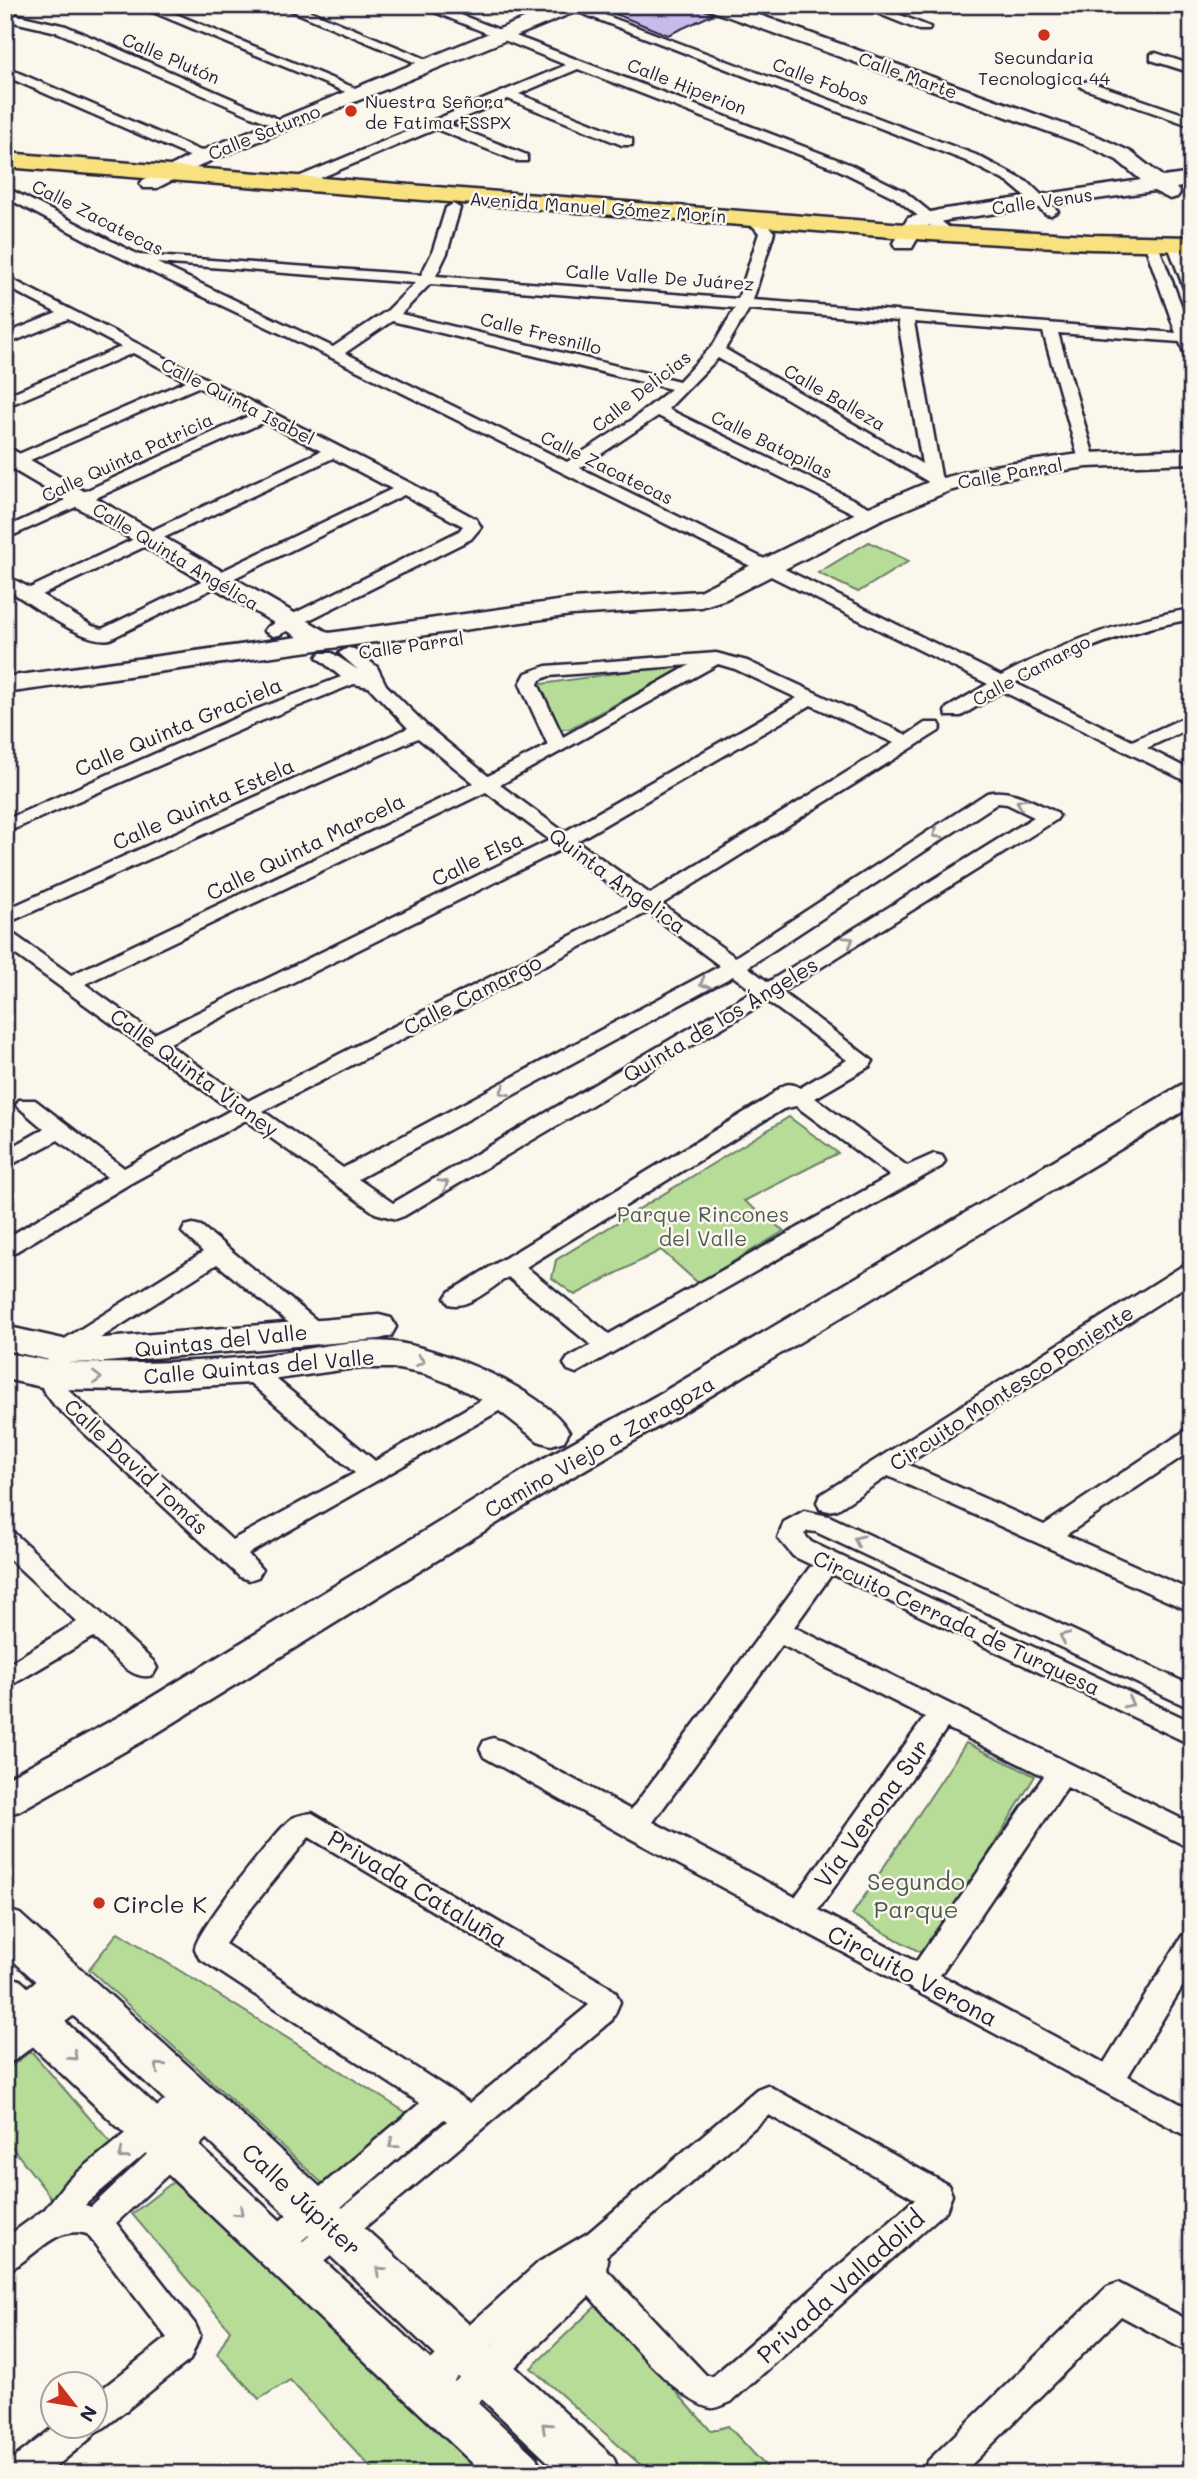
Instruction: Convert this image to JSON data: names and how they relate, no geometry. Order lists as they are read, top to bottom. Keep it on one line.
{"streets":{"main road":["Avenida Manuel Gómez Morín"],"street":["Calle Plutón","Calle Marte","Calle Fobos","Calle Hiperion","Calle Saturno","Calle Venus","Calle Zacatecas","Calle Valle De Juárez","Calle Fresnillo","Calle Delicias","Calle Balleza","Calle Quinta Isabel","Calle Batopilas","Calle Quinta Patricia","Calle Parral","Calle Quinta Angélica","Calle Camargo","Calle Quinta Graciela","Calle Quinta Estela","Calle Quinta Marcela","Calle Elsa","Quinta Angelica","Quinta de los Ángeles","Calle Quinta Vianey","Quintas del Valle","Calle Quintas del Valle","Circuito Montesco Poniente","Camino Viejo a Zaragoza","Calle David Tomás","Circuito Cerrada de Turquesa","Vía Verona Sur","Privada Cataluña","Circuito Verona","Calle Júpiter","Privada Valladolid"]},"crossings":[["Calle Plutón","Calle Saturno"],["Calle Marte","Calle Venus"],["Calle Fobos","Calle Saturno"],["Calle Fobos","Calle Venus"],["Calle Hiperion","Calle Saturno"],["Calle Hiperion","Calle Venus"],["Calle Hiperion","Avenida Manuel Gómez Morín"],["Calle Saturno","Avenida Manuel Gómez Morín"],["Calle Venus","Avenida Manuel Gómez Morín"],["Avenida Manuel Gómez Morín","Calle Delicias"],["Calle Zacatecas","Calle Valle De Juárez"],["Calle Zacatecas","Calle Delicias"],["Calle Zacatecas","Calle Parral"],["Calle Zacatecas","Calle Camargo"],["Calle Valle De Juárez","Calle Delicias"],["Calle Fresnillo","Calle Delicias"],["Calle Delicias","Calle Balleza"],["Calle Delicias","Calle Batopilas"],["Calle Balleza","Calle Parral"],["Calle Quinta Isabel","Calle Quinta Patricia"],["Calle Batopilas","Calle Parral"],["Calle Quinta Patricia","Calle Quinta Angélica"],["Calle Parral","Calle Quinta Angélica"],["Calle Parral","Calle Quinta Graciela"],["Calle Parral","Quinta Angelica"],["Calle Quinta Angélica","Calle Quinta Graciela"],["Calle Quinta Angélica","Quinta Angelica"],["Calle Camargo","Quinta Angelica"],["Calle Camargo","Calle Quinta Vianey"],["Calle Quinta Graciela","Quinta Angelica"],["Calle Quinta Estela","Quinta Angelica"],["Calle Quinta Marcela","Quinta Angelica"],["Calle Quinta Marcela","Calle Quinta Vianey"],["Calle Elsa","Quinta Angelica"],["Calle Elsa","Calle Quinta Vianey"],["Quinta Angelica","Quinta de los Ángeles"],["Quinta de los Ángeles","Calle Quinta Vianey"],["Quintas del Valle","Calle Quintas del Valle"],["Quintas del Valle","Calle David Tomás"],["Calle Quintas del Valle","Calle David Tomás"],["Vía Verona Sur","Circuito Verona"],["Privada Cataluña","Calle Júpiter"],["Calle Júpiter","Privada Valladolid"]],"one_way":["Calle Quintas del Valle"],"parks":["Parque Rincones del Valle","Segundo Parque"],"places":["Secundaria Tecnologica 44","Nuestra Señora de Fatima FSSPX","Circle K"],"north":"bottom right"}
